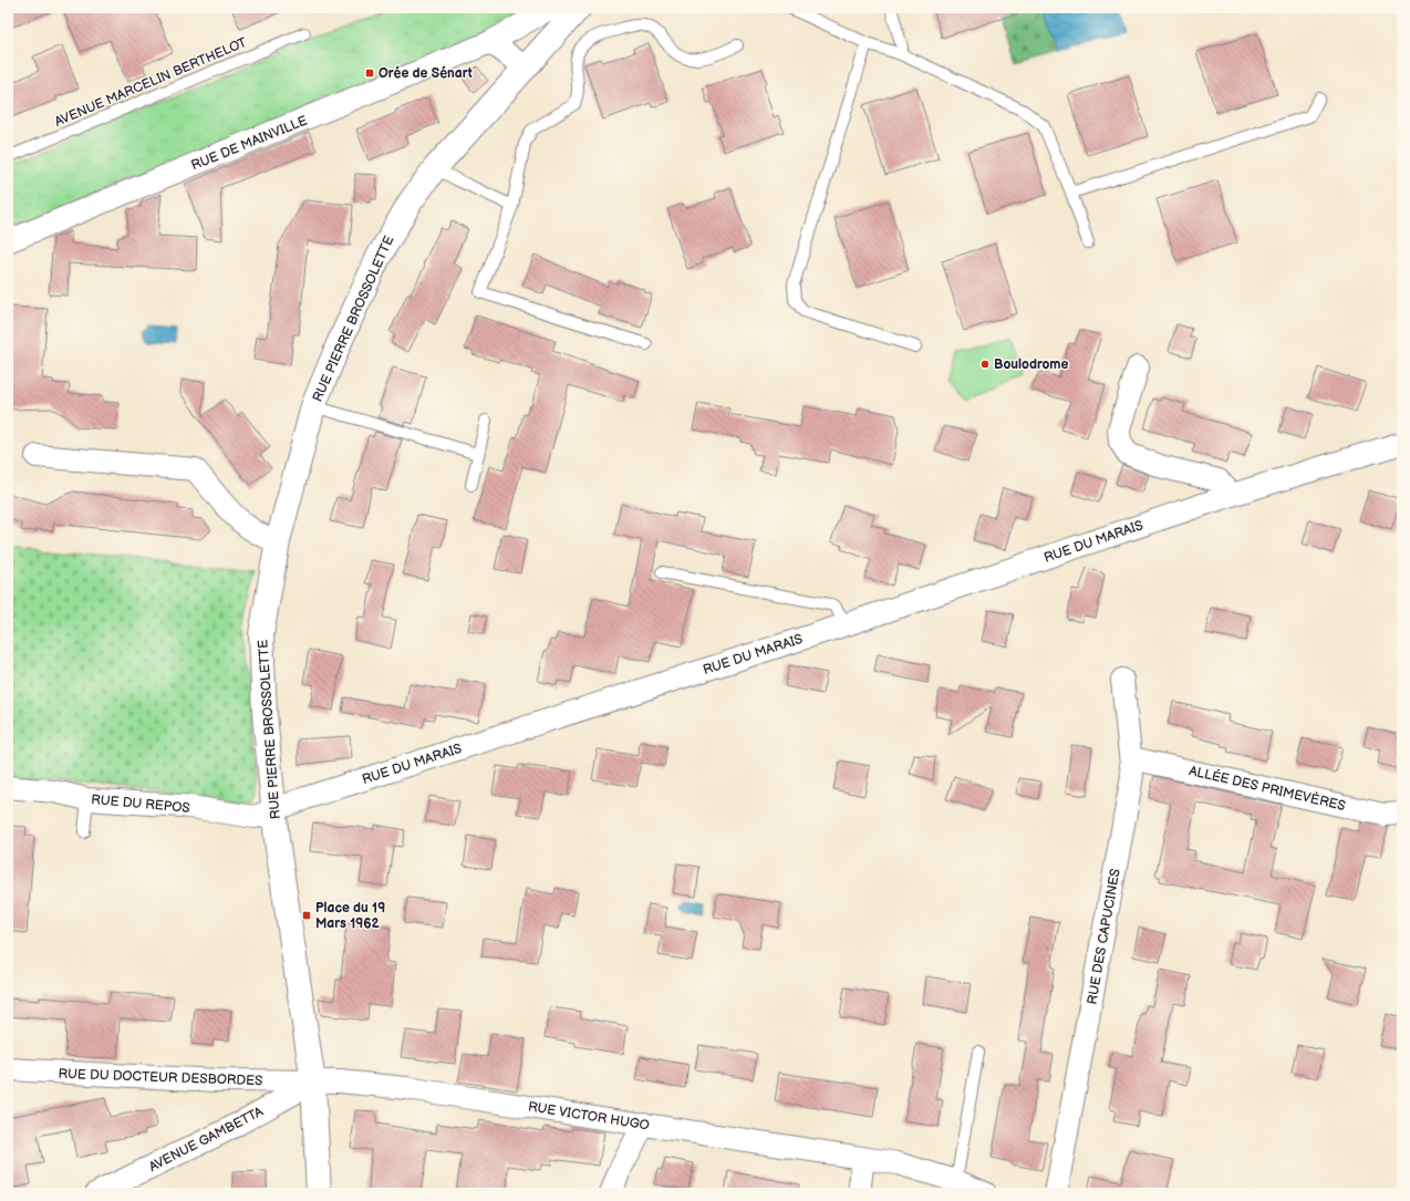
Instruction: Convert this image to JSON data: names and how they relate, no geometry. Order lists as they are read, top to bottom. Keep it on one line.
{"streets":{"street":["RUE DE MAINVILLE","RUE PIERRE BROSSOLETTE","RUE DU MARAIS","ALLÉE DES PRIMEVÈRES","RUE DU REPOS","RUE DES CAPUCINES","RUE DU DOCTEUR DESBORDES","RUE VICTOR HUGO","AVENUE GAMBETTA"],"lane":["AVENUE MARCELIN BERTHELOT"]},"crossings":[["RUE PIERRE BROSSOLETTE","RUE DU MARAIS"],["RUE PIERRE BROSSOLETTE","RUE DU REPOS"],["RUE PIERRE BROSSOLETTE","RUE DU DOCTEUR DESBORDES"],["RUE PIERRE BROSSOLETTE","RUE VICTOR HUGO"],["RUE PIERRE BROSSOLETTE","AVENUE GAMBETTA"],["RUE DU MARAIS","RUE DU REPOS"],["ALLÉE DES PRIMEVÈRES","RUE DES CAPUCINES"],["RUE DU DOCTEUR DESBORDES","RUE VICTOR HUGO"],["RUE DU DOCTEUR DESBORDES","AVENUE GAMBETTA"],["RUE VICTOR HUGO","AVENUE GAMBETTA"]],"places":{"transit":["Orée de Sénart","Place du 19 Mars 1962"],"other":["Boulodrome"]}}
